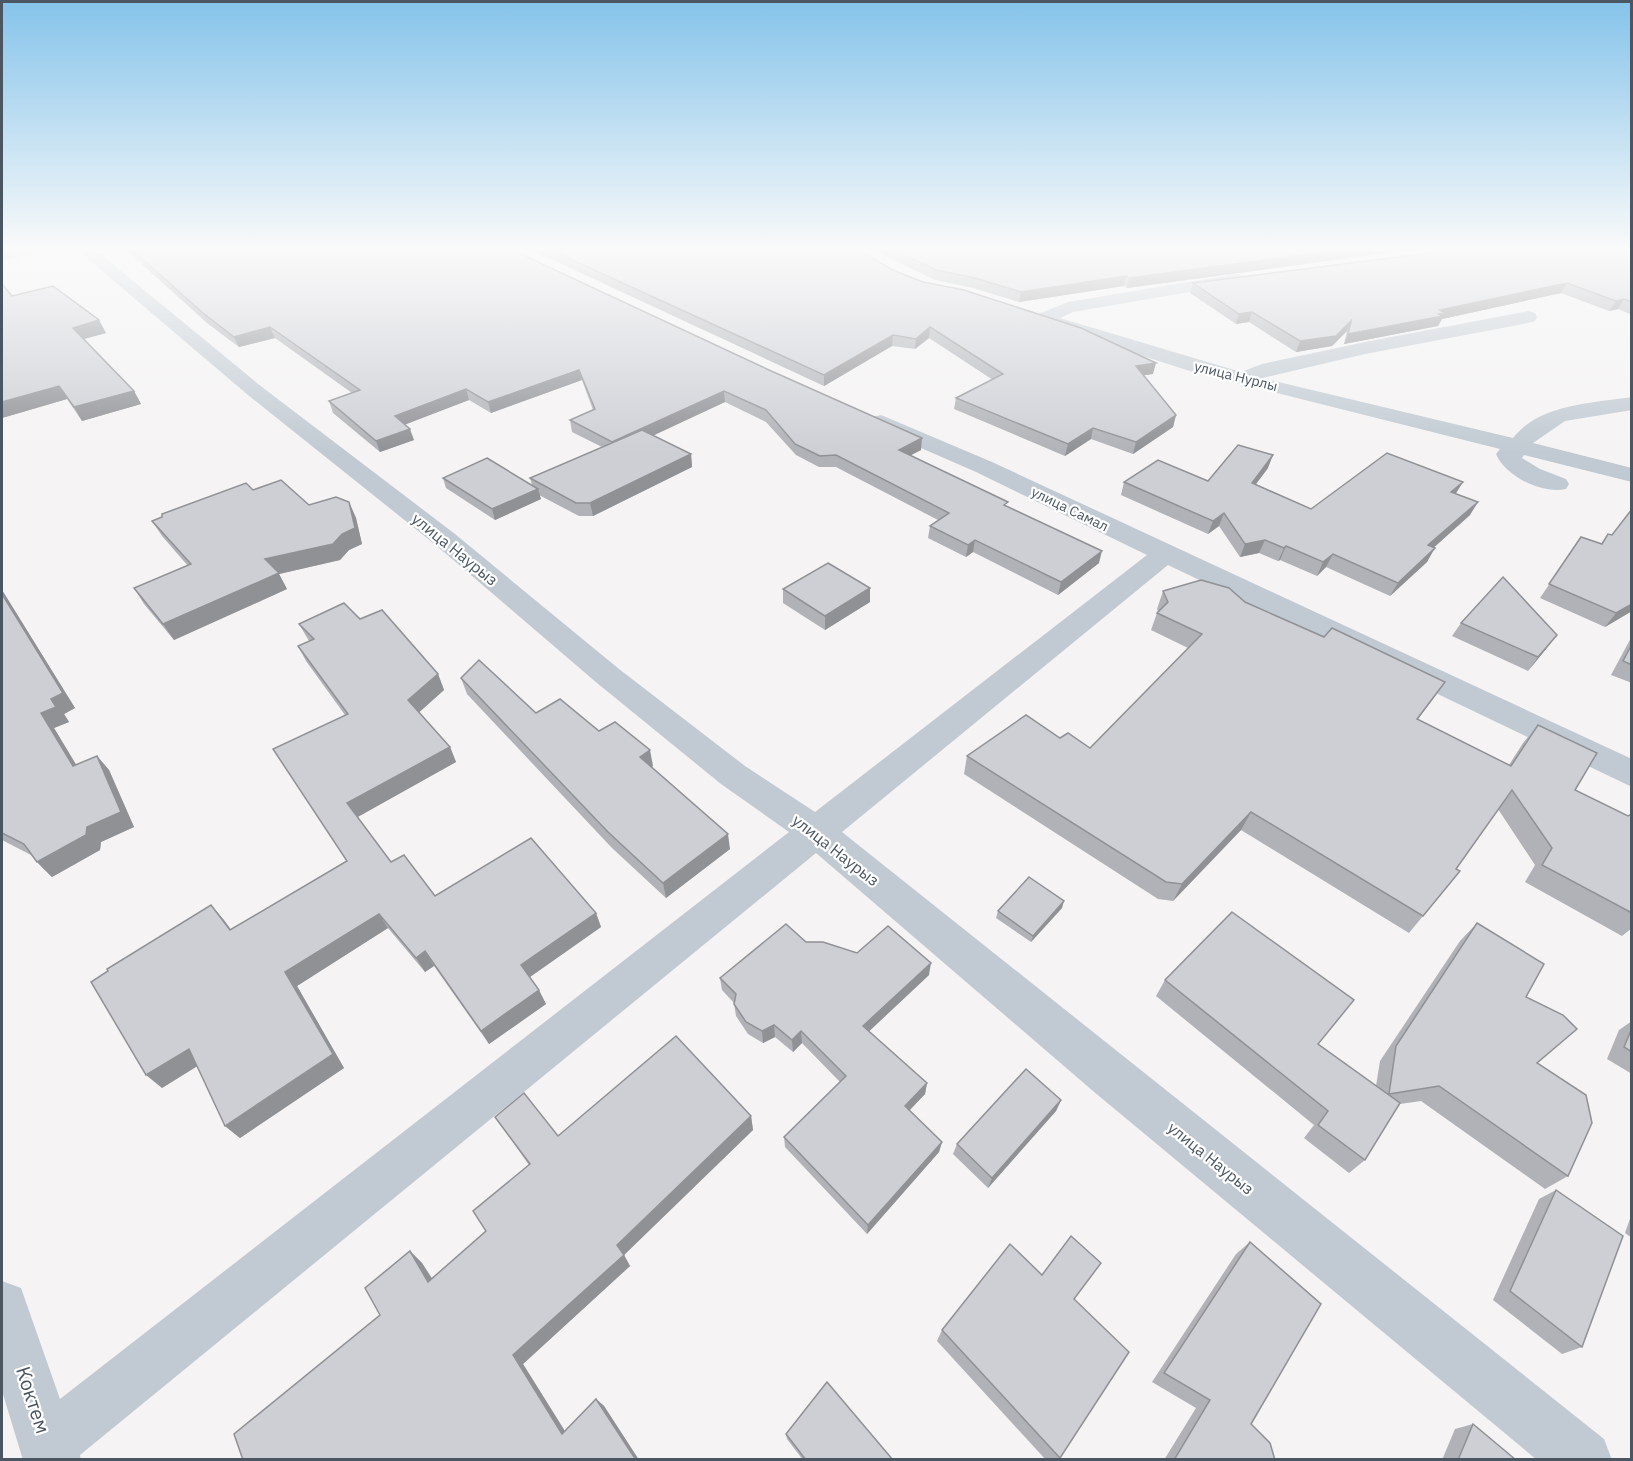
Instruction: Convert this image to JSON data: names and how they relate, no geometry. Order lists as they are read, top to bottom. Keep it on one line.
{"streets":{"street":["улица Нурлы","улица Самал","улица Наурыз","Коктем"]}}
